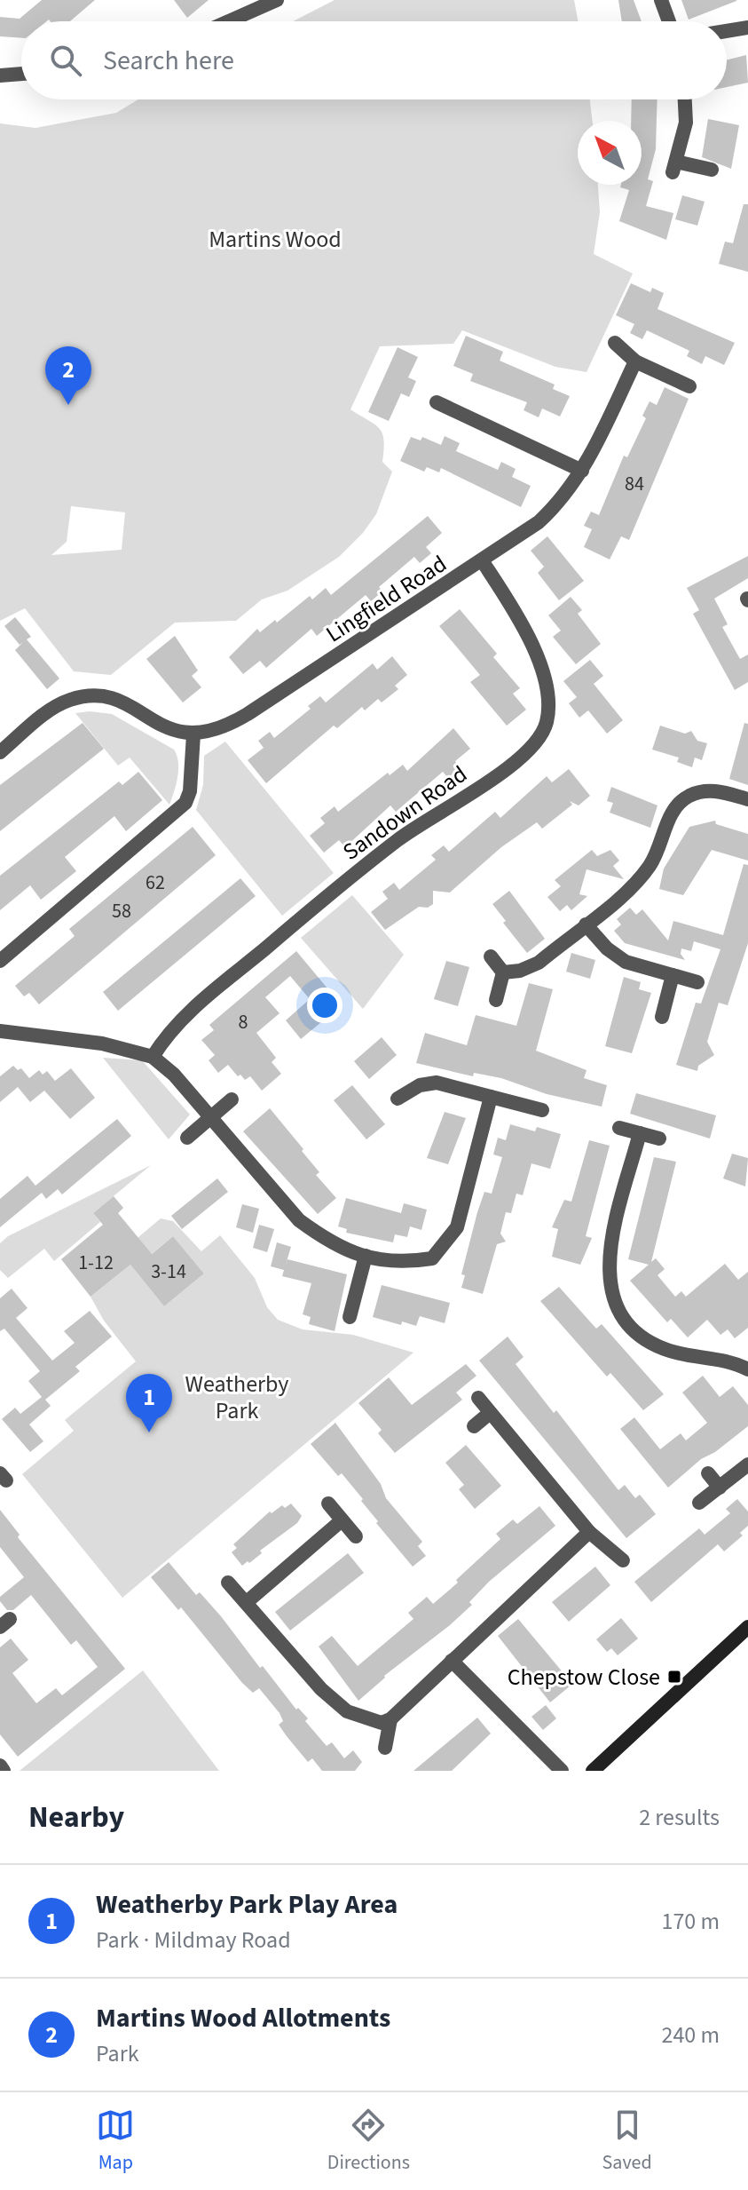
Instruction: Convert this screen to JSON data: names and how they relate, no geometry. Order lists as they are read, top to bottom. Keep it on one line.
{"streets":{"street":["Lingfield Road","Sandown Road"]},"crossings":[["Lingfield Road","Sandown Road"]],"parks":["Martins Wood","Weatherby Park"],"places":{"transit":["Chepstow Close"]},"house_numbers":["84","62","58","8","1-12","3-14"],"north":"top left","page":{"search":"Search here","pins":["2","1"],"heading":["Nearby","2 results"],"list":[{"mark":"1","name":"Weatherby Park Play Area","note":"Park · Mildmay Road","value":"170 m"},{"mark":"2","name":"Martins Wood Allotments","note":"Park","value":"240 m"}],"nav":["Map","Directions","Saved"]}}
